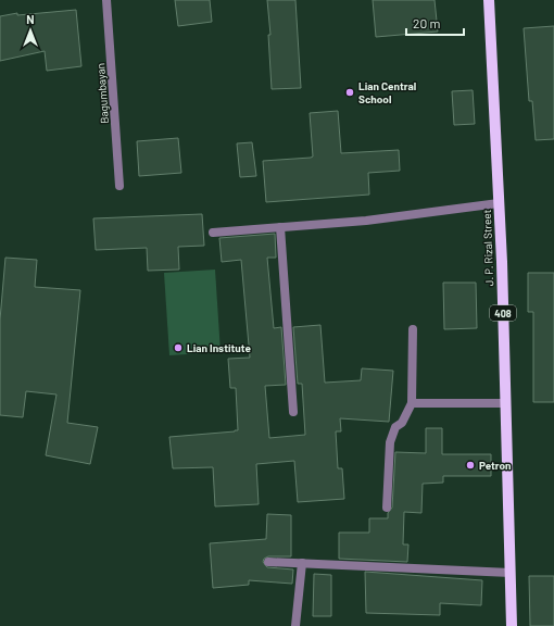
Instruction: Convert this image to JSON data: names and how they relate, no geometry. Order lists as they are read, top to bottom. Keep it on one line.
{"streets":{"main road":["J. P. Rizal Street","408"],"street":["Bagumbayan"]},"places":["Lian Central School","Lian Institute","Petron"],"scale_bar":"20 m","north":"top"}
